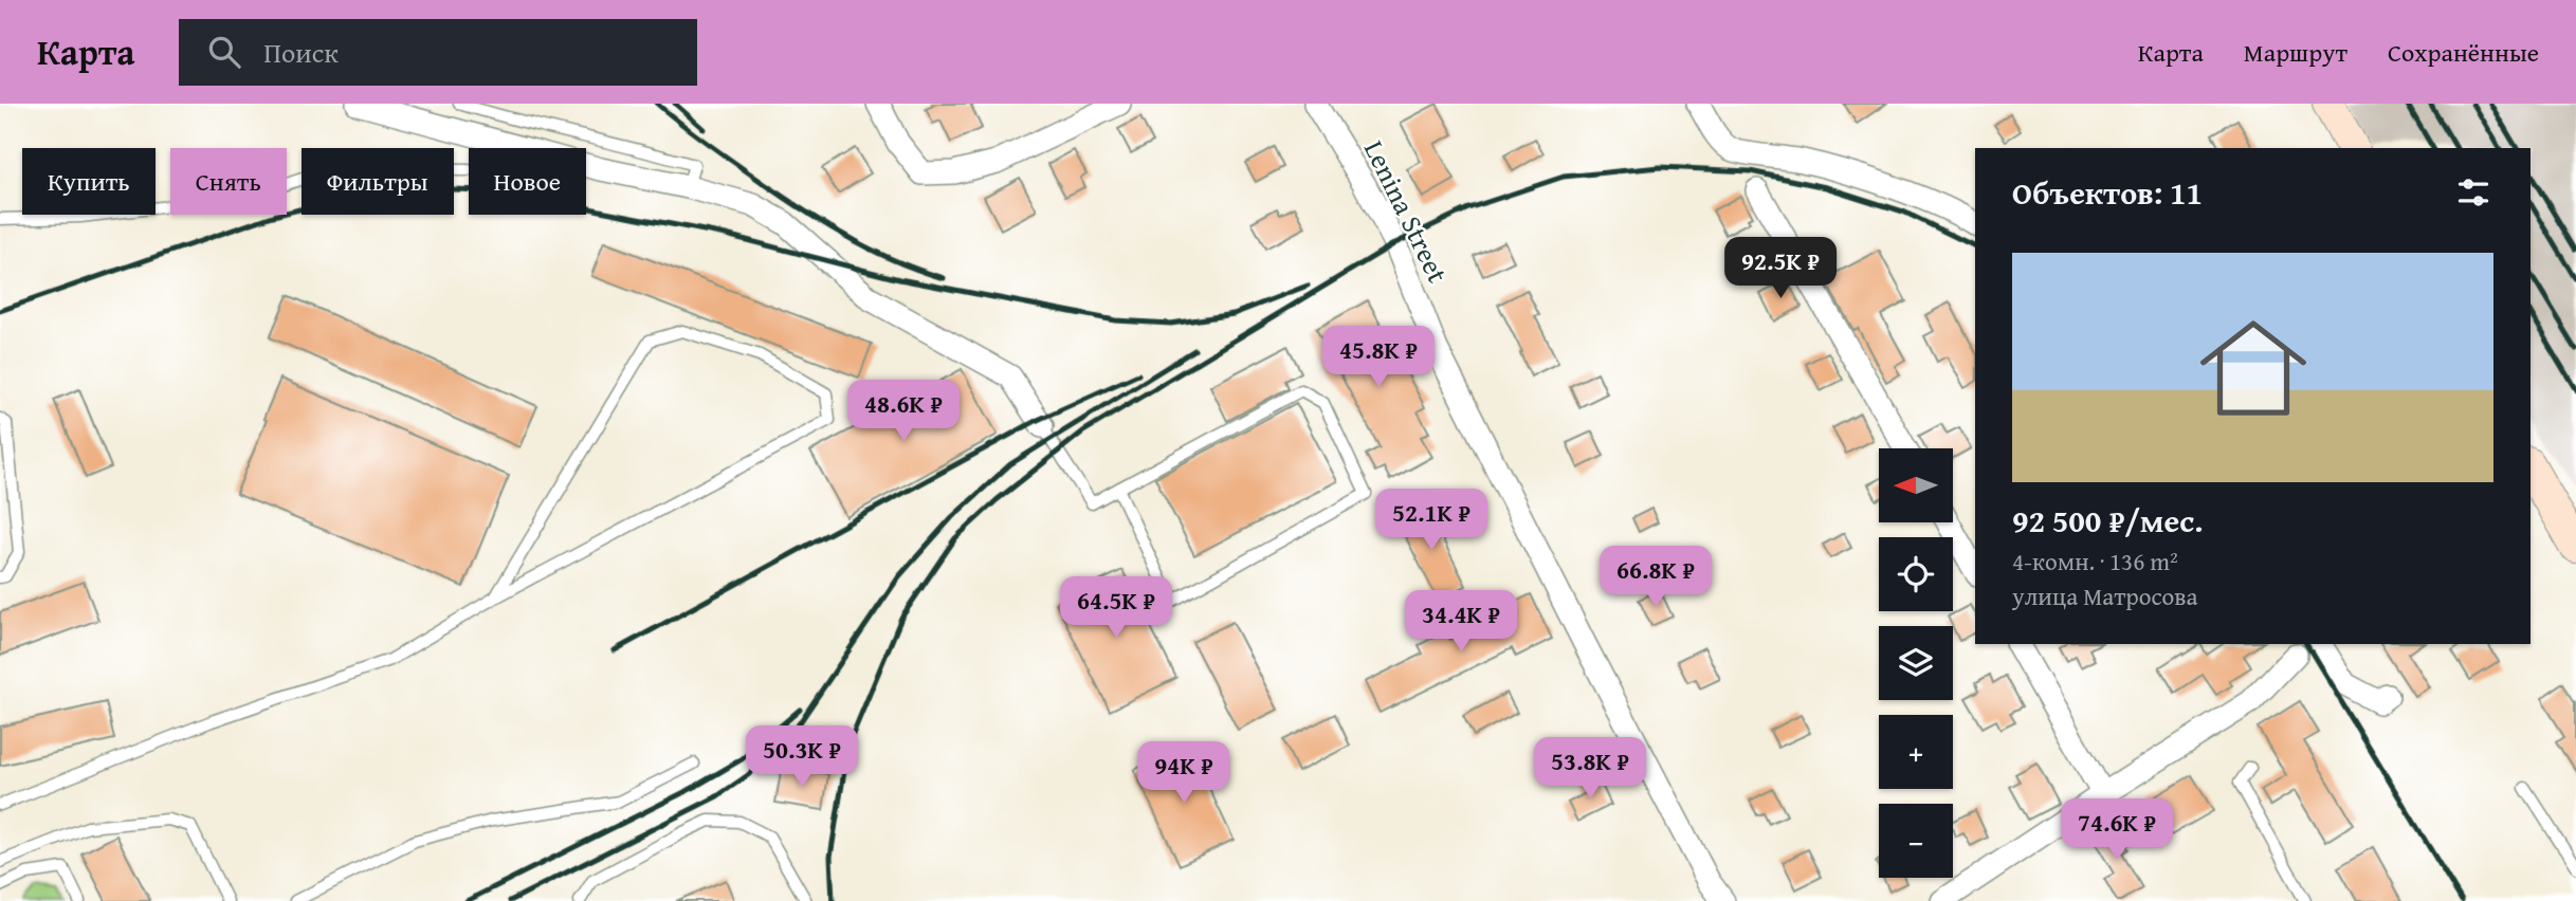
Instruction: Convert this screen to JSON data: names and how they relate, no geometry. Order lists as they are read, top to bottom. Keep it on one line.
{"streets":{"street":["Lenina Street"]},"north":"left","page":{"header":"Карта","search":"Поиск","nav":["Карта","Маршрут","Сохранённые"],"chip":["Купить","Снять","Фильтры","Новое"],"heading":"Объектов: 11","price":["92.5K ₽","45.8K ₽","48.6K ₽","52.1K ₽","66.8K ₽","64.5K ₽","34.4K ₽","50.3K ₽","53.8K ₽","94K ₽","74.6K ₽"],"list":[{"name":"92 500 ₽/мес.","note":"4-комн. · 136 m² · улица Матросова"}],"map_buttons":["+","−"]}}
